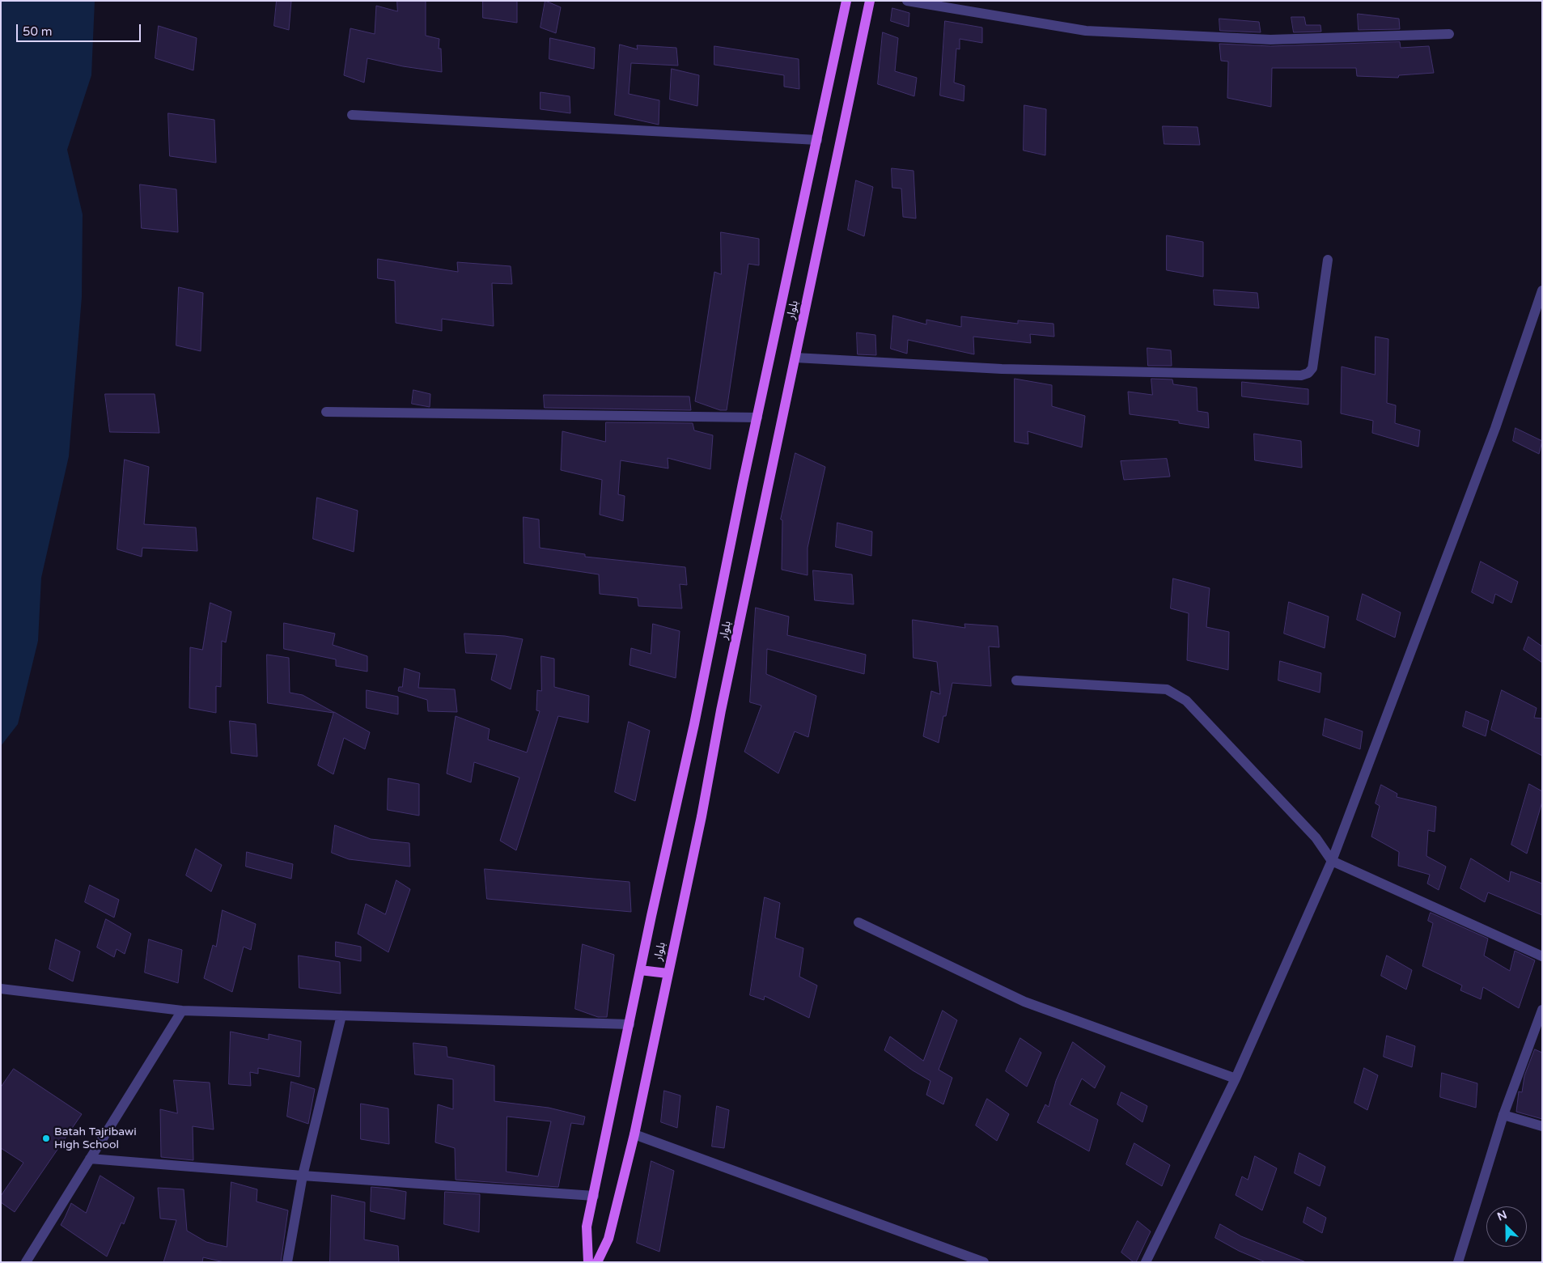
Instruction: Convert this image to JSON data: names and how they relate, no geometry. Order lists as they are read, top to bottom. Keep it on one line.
{"streets":{"main road":["بلوار"]},"places":["Batah Tajribawi High School"],"scale_bar":"50 m","north":"top left"}
